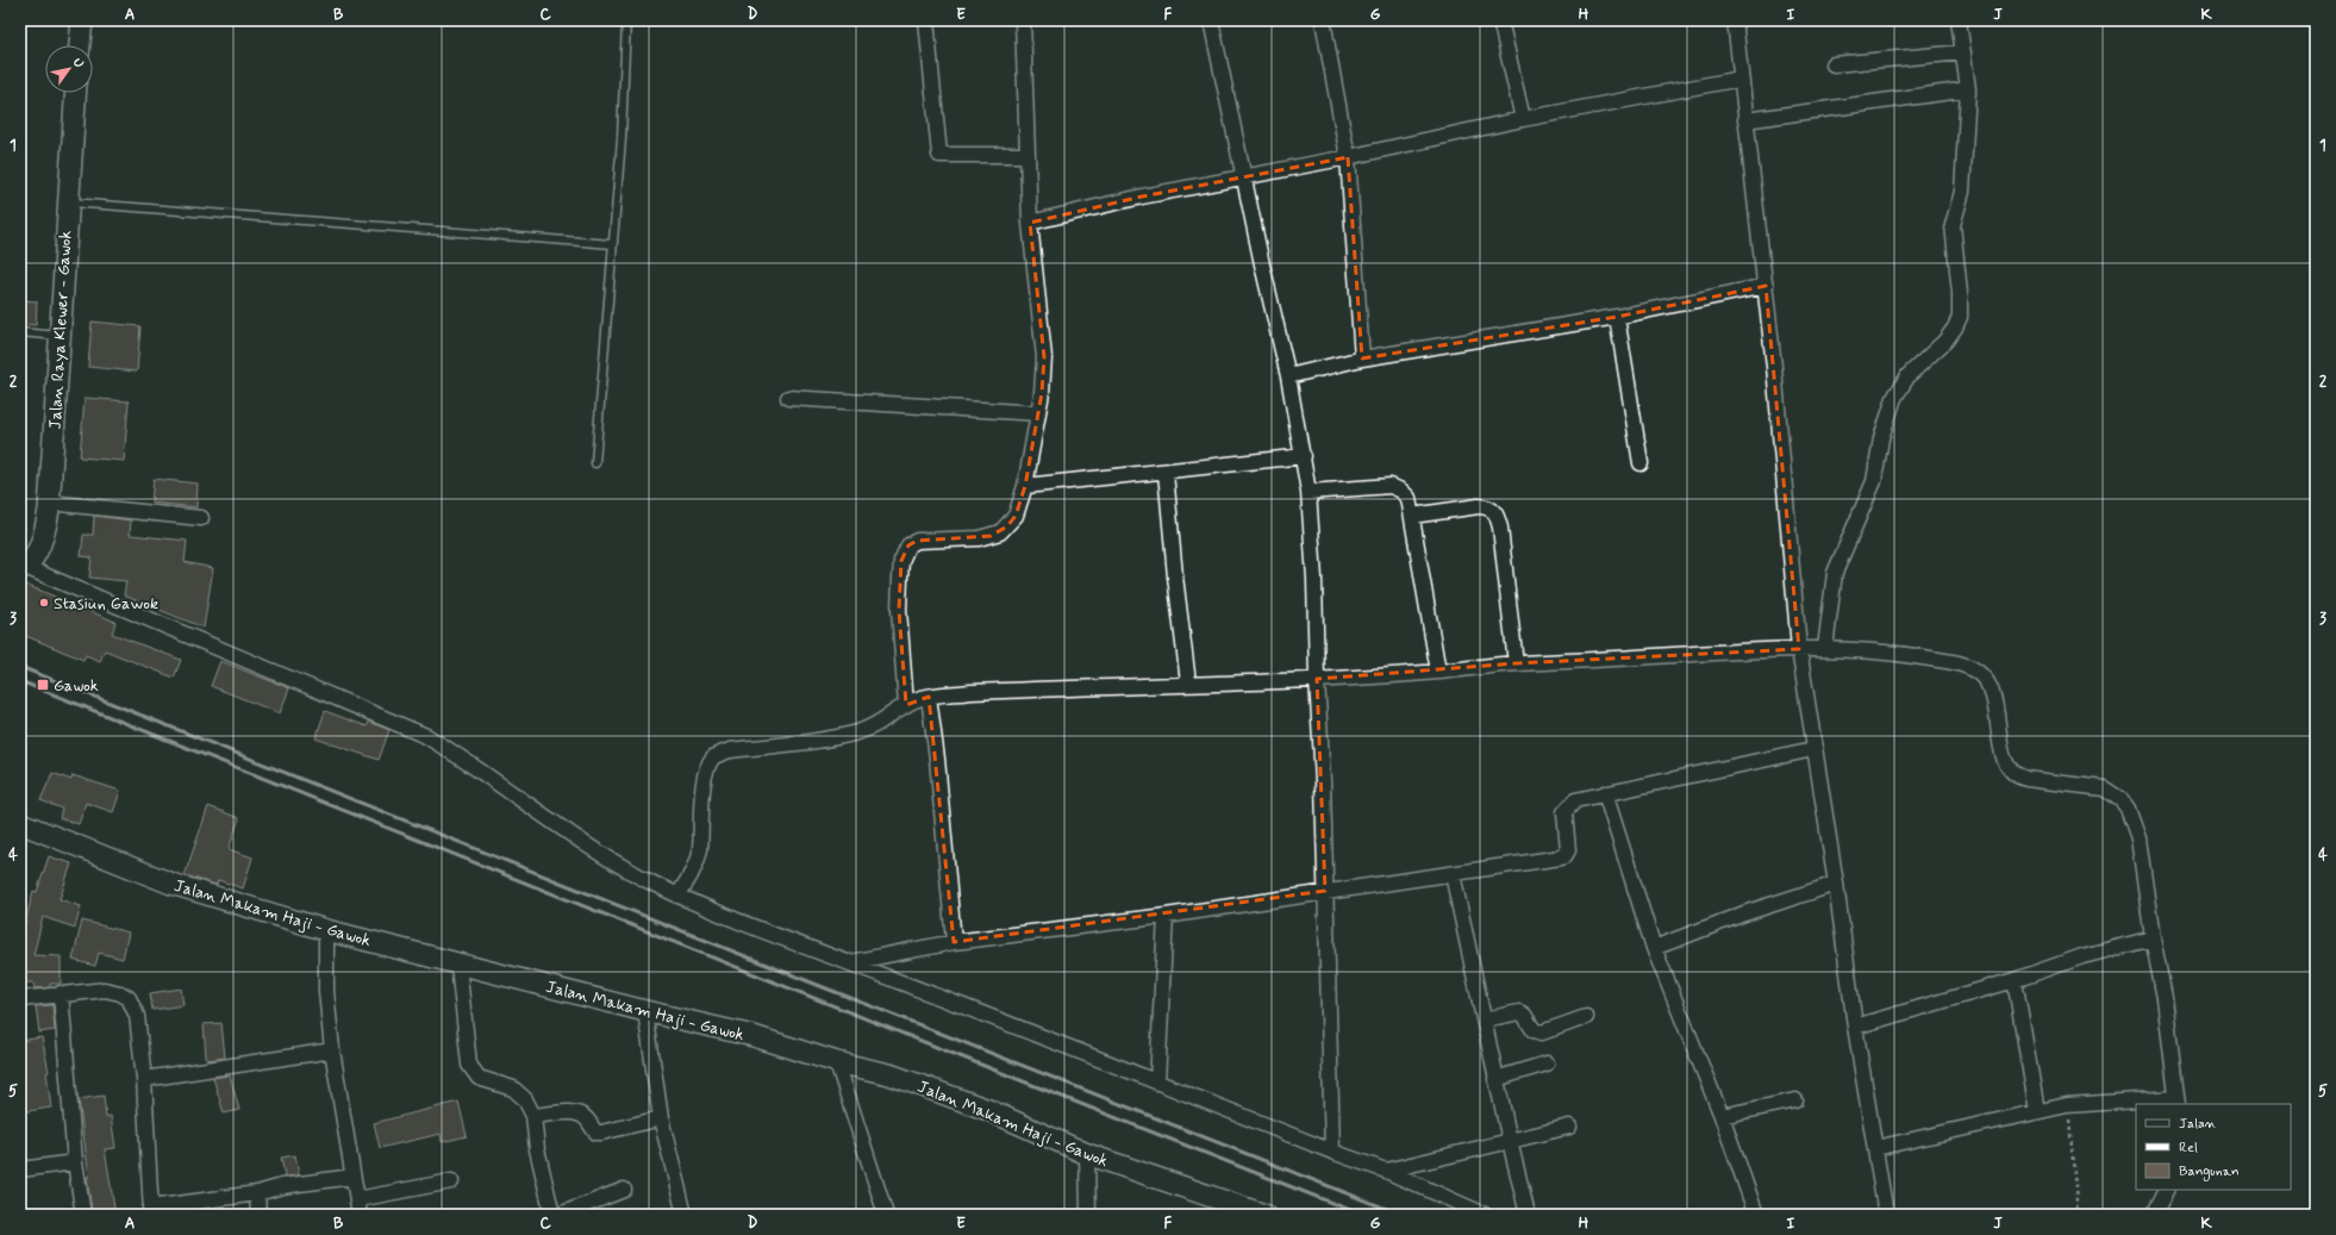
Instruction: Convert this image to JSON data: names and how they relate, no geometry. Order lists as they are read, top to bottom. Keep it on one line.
{"streets":{"street":["Jalan Raya Klewer - Gawok","Jalan Makam Haji - Gawok"]},"places":{"other":["Stasiun Gawok"],"transit":["Gawok"]},"legend":["Jalan","Rel","Bangunan"],"north":"top right","grid":{"columns":["A","B","C","D","E","F","G","H","I","J","K"],"rows":["1","2","3","4","5"]}}
